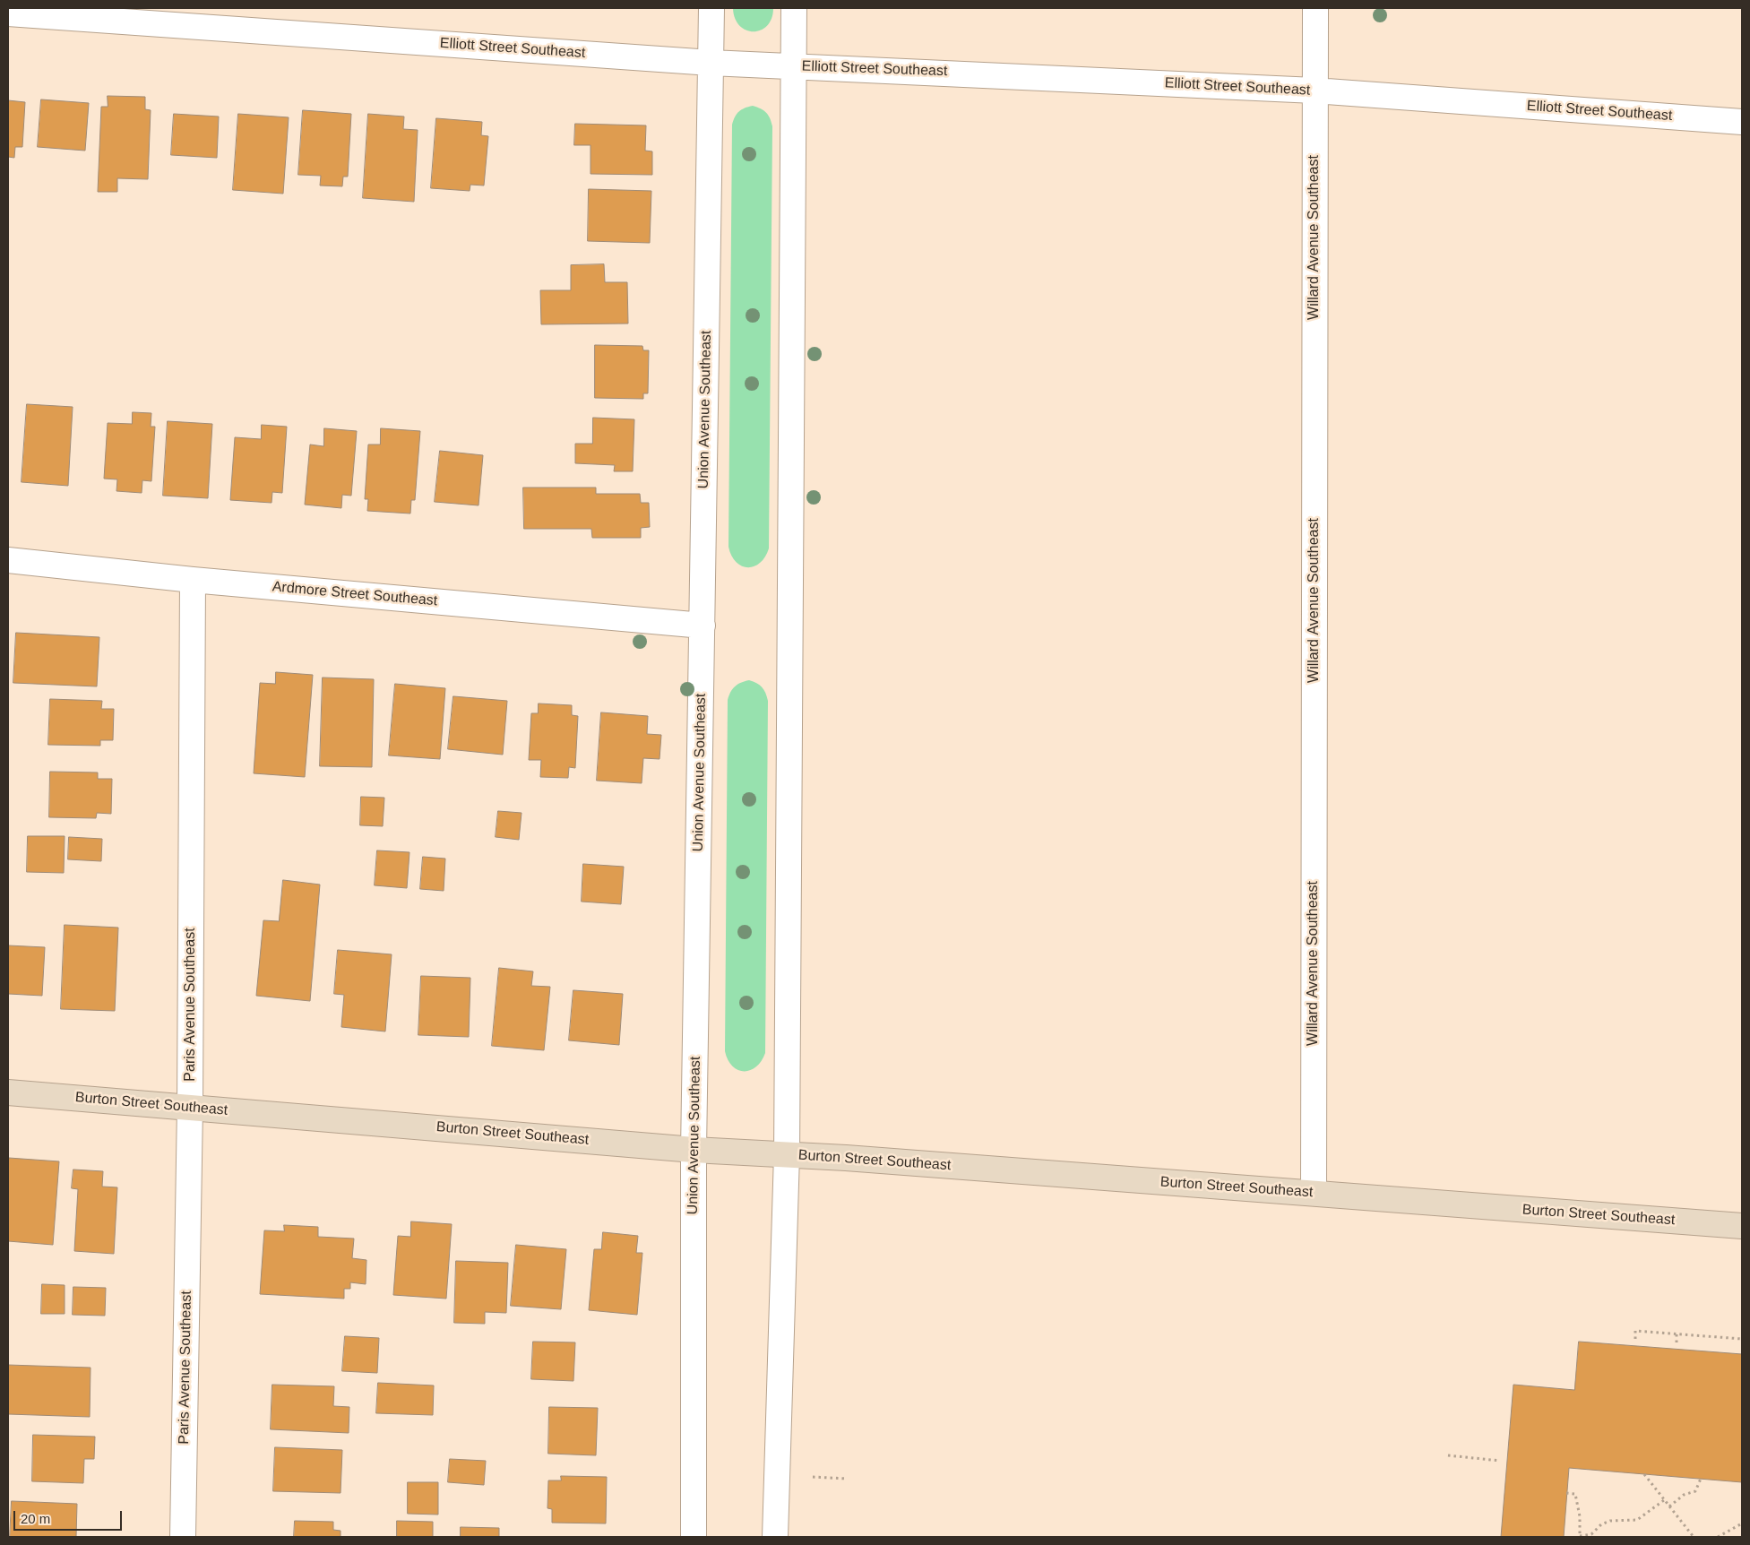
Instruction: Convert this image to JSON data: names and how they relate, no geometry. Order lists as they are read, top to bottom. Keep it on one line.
{"streets":{"main road":["Burton Street Southeast"],"street":["Elliott Street Southeast","Willard Avenue Southeast","Union Avenue Southeast","Ardmore Street Southeast","Paris Avenue Southeast"]},"crossings":[["Elliott Street Southeast","Willard Avenue Southeast"],["Elliott Street Southeast","Union Avenue Southeast"],["Willard Avenue Southeast","Burton Street Southeast"],["Union Avenue Southeast","Ardmore Street Southeast"],["Union Avenue Southeast","Burton Street Southeast"],["Ardmore Street Southeast","Paris Avenue Southeast"],["Paris Avenue Southeast","Burton Street Southeast"]],"scale_bar":"20 m"}
